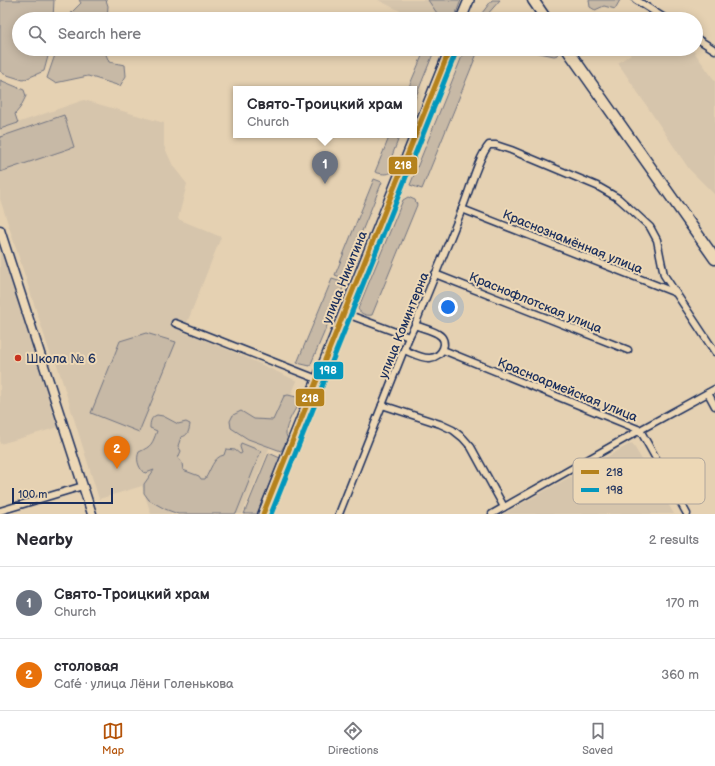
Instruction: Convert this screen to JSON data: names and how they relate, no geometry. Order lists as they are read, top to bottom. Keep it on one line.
{"streets":{"main road":["улица Никитина"],"street":["Краснознамённая улица","Краснофлотская улица","улица Коминтерна","Красноармейская улица"]},"crossings":[["Краснознамённая улица","улица Коминтерна"],["Краснофлотская улица","улица Коминтерна"]],"places":["Школа № 6"],"lines":["transit line 218","transit line 198"],"legend":["218","198"],"scale_bar":"100 m","page":{"search":"Search here","popup":["Свято-Троицкий храм","Church"],"pins":["1","2"],"scale":"100 m","heading":["Nearby","2 results"],"list":[{"mark":"1","name":"Свято-Троицкий храм","note":"Church","value":"170 m"},{"mark":"2","name":"столовая","note":"Café · улица Лёни Голенькова","value":"360 m"}],"nav":["Map","Directions","Saved"]}}
